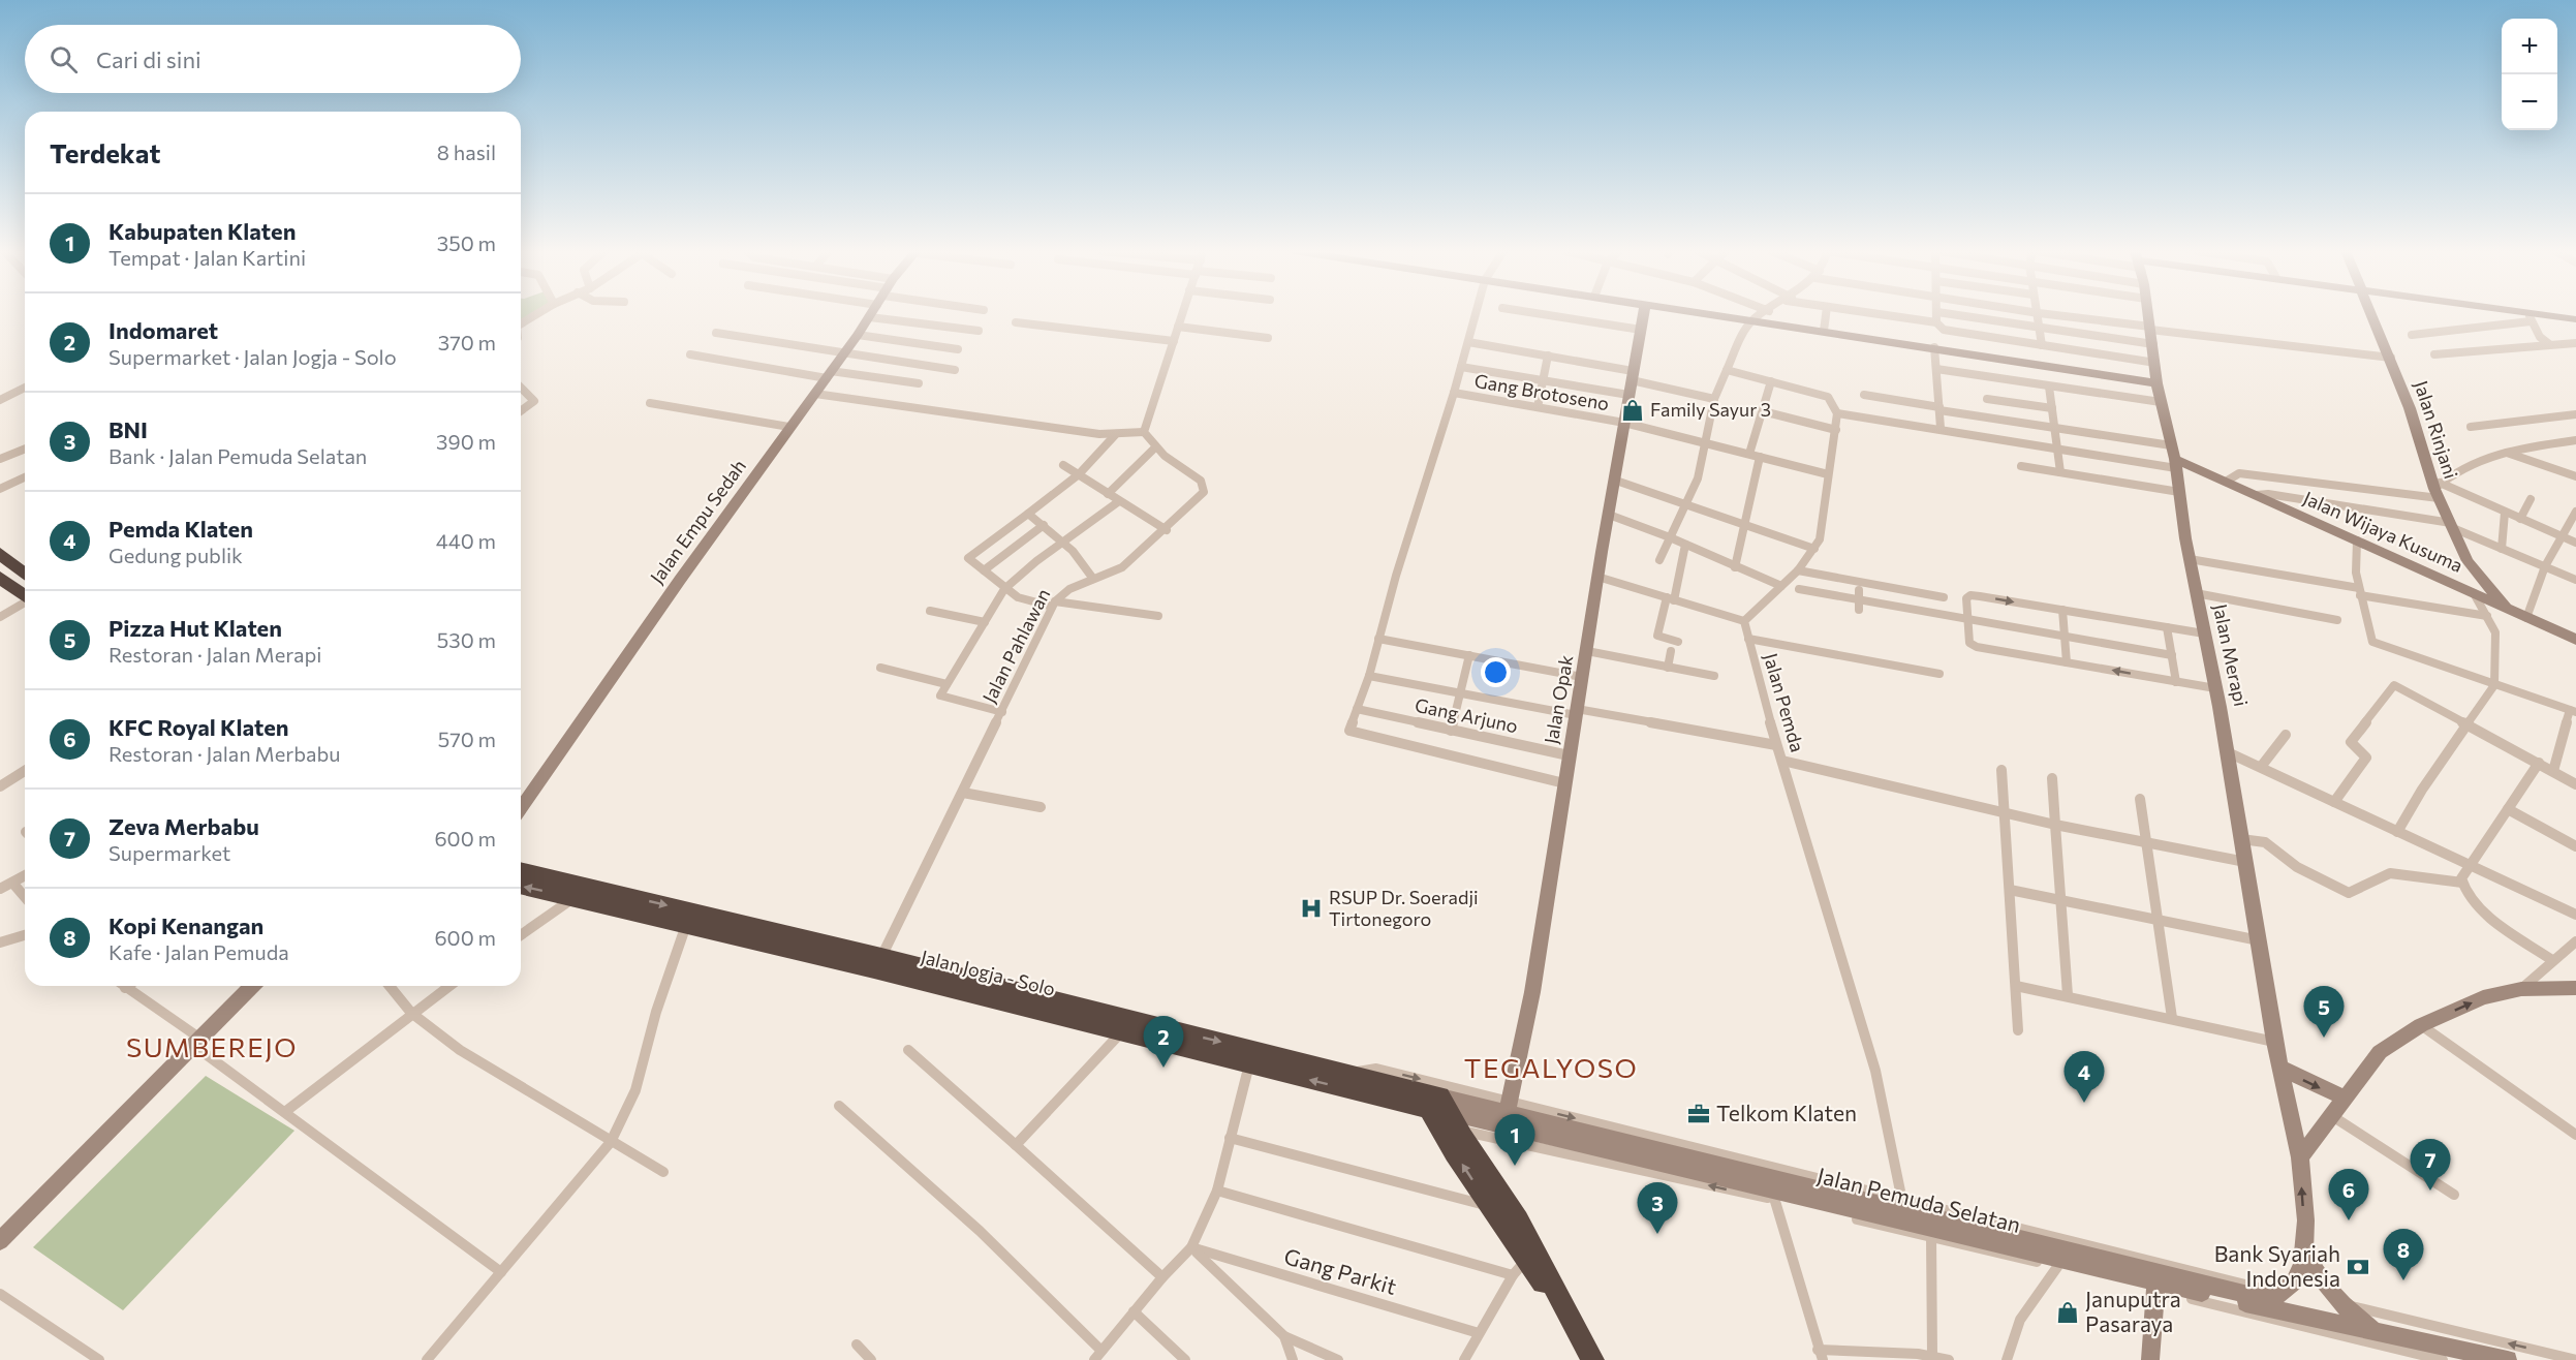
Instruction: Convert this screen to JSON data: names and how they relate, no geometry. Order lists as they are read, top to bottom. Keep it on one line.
{"streets":{"highway":["Jalan Jogja - Solo"],"street":["Gang Brotoseno","Jalan Rinjani","Jalan Empu Sedah","Jalan Wijaya Kusuma","Jalan Pahlawan","Jalan Merapi","Jalan Opak","Jalan Pemda","Gang Arjuno","Jalan Pemuda Selatan","Gang Parkit"]},"crossings":[["Gang Brotoseno","Jalan Opak"],["Jalan Rinjani","Jalan Wijaya Kusuma"],["Jalan Wijaya Kusuma","Jalan Merapi"],["Jalan Pahlawan","Jalan Jogja - Solo"],["Jalan Opak","Gang Arjuno"],["Jalan Opak","Jalan Pemuda Selatan"],["Jalan Pemda","Jalan Pemuda Selatan"],["Jalan Jogja - Solo","Jalan Pemuda Selatan"]],"districts":["SUMBEREJO","TEGALYOSO"],"places":{"shop":["Family Sayur 3","Januputra Pasaraya"],"hospital":["RSUP Dr. Soeradji Tirtonegoro"],"office":["Telkom Klaten"],"bank":["Bank Syariah Indonesia"]},"page":{"map_buttons":["+","−"],"search":"Cari di sini","heading":["Terdekat","8 hasil"],"list":[{"mark":"1","name":"Kabupaten Klaten","note":"Tempat · Jalan Kartini","value":"350 m"},{"mark":"2","name":"Indomaret","note":"Supermarket · Jalan Jogja - Solo","value":"370 m"},{"mark":"3","name":"BNI","note":"Bank · Jalan Pemuda Selatan","value":"390 m"},{"mark":"4","name":"Pemda Klaten","note":"Gedung publik","value":"440 m"},{"mark":"5","name":"Pizza Hut Klaten","note":"Restoran · Jalan Merapi","value":"530 m"},{"mark":"6","name":"KFC Royal Klaten","note":"Restoran · Jalan Merbabu","value":"570 m"},{"mark":"7","name":"Zeva Merbabu","note":"Supermarket","value":"600 m"},{"mark":"8","name":"Kopi Kenangan","note":"Kafe · Jalan Pemuda","value":"600 m"}],"pins":["5","2","4","1","7","6","3","8"]}}
